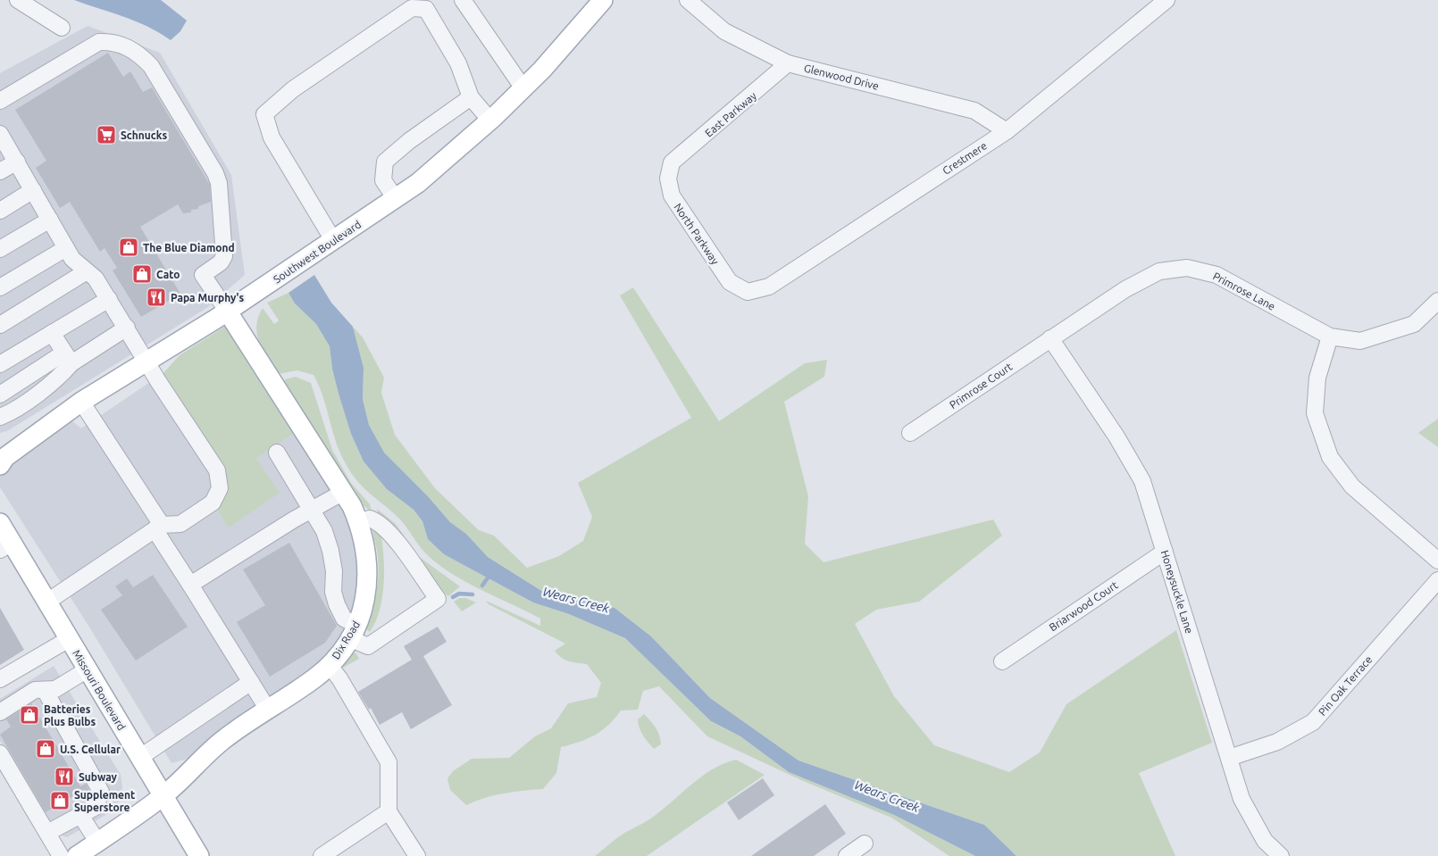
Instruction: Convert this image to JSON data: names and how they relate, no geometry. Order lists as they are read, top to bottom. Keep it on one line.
{"streets":{"main road":["Southwest Boulevard","Dix Road","Missouri Boulevard"],"street":["Glenwood Drive","East Parkway","Crestmere","North Parkway","Primrose Lane","Primrose Court","Honeysuckle Lane","Briarwood Court","Pin Oak Terrace"]},"crossings":[["Glenwood Drive","East Parkway"],["Glenwood Drive","Crestmere"],["East Parkway","North Parkway"],["Crestmere","North Parkway"],["Southwest Boulevard","Dix Road"],["Primrose Lane","Primrose Court"],["Primrose Lane","Honeysuckle Lane"],["Primrose Court","Honeysuckle Lane"],["Honeysuckle Lane","Briarwood Court"],["Honeysuckle Lane","Pin Oak Terrace"],["Dix Road","Missouri Boulevard"]],"water":["Wears Creek"],"places":{"supermarket":["Schnucks"],"shop":["The Blue Diamond","Cato","Batteries Plus Bulbs","U.S. Cellular","Supplement Superstore"],"restaurant":["Papa Murphy's","Subway"]}}
